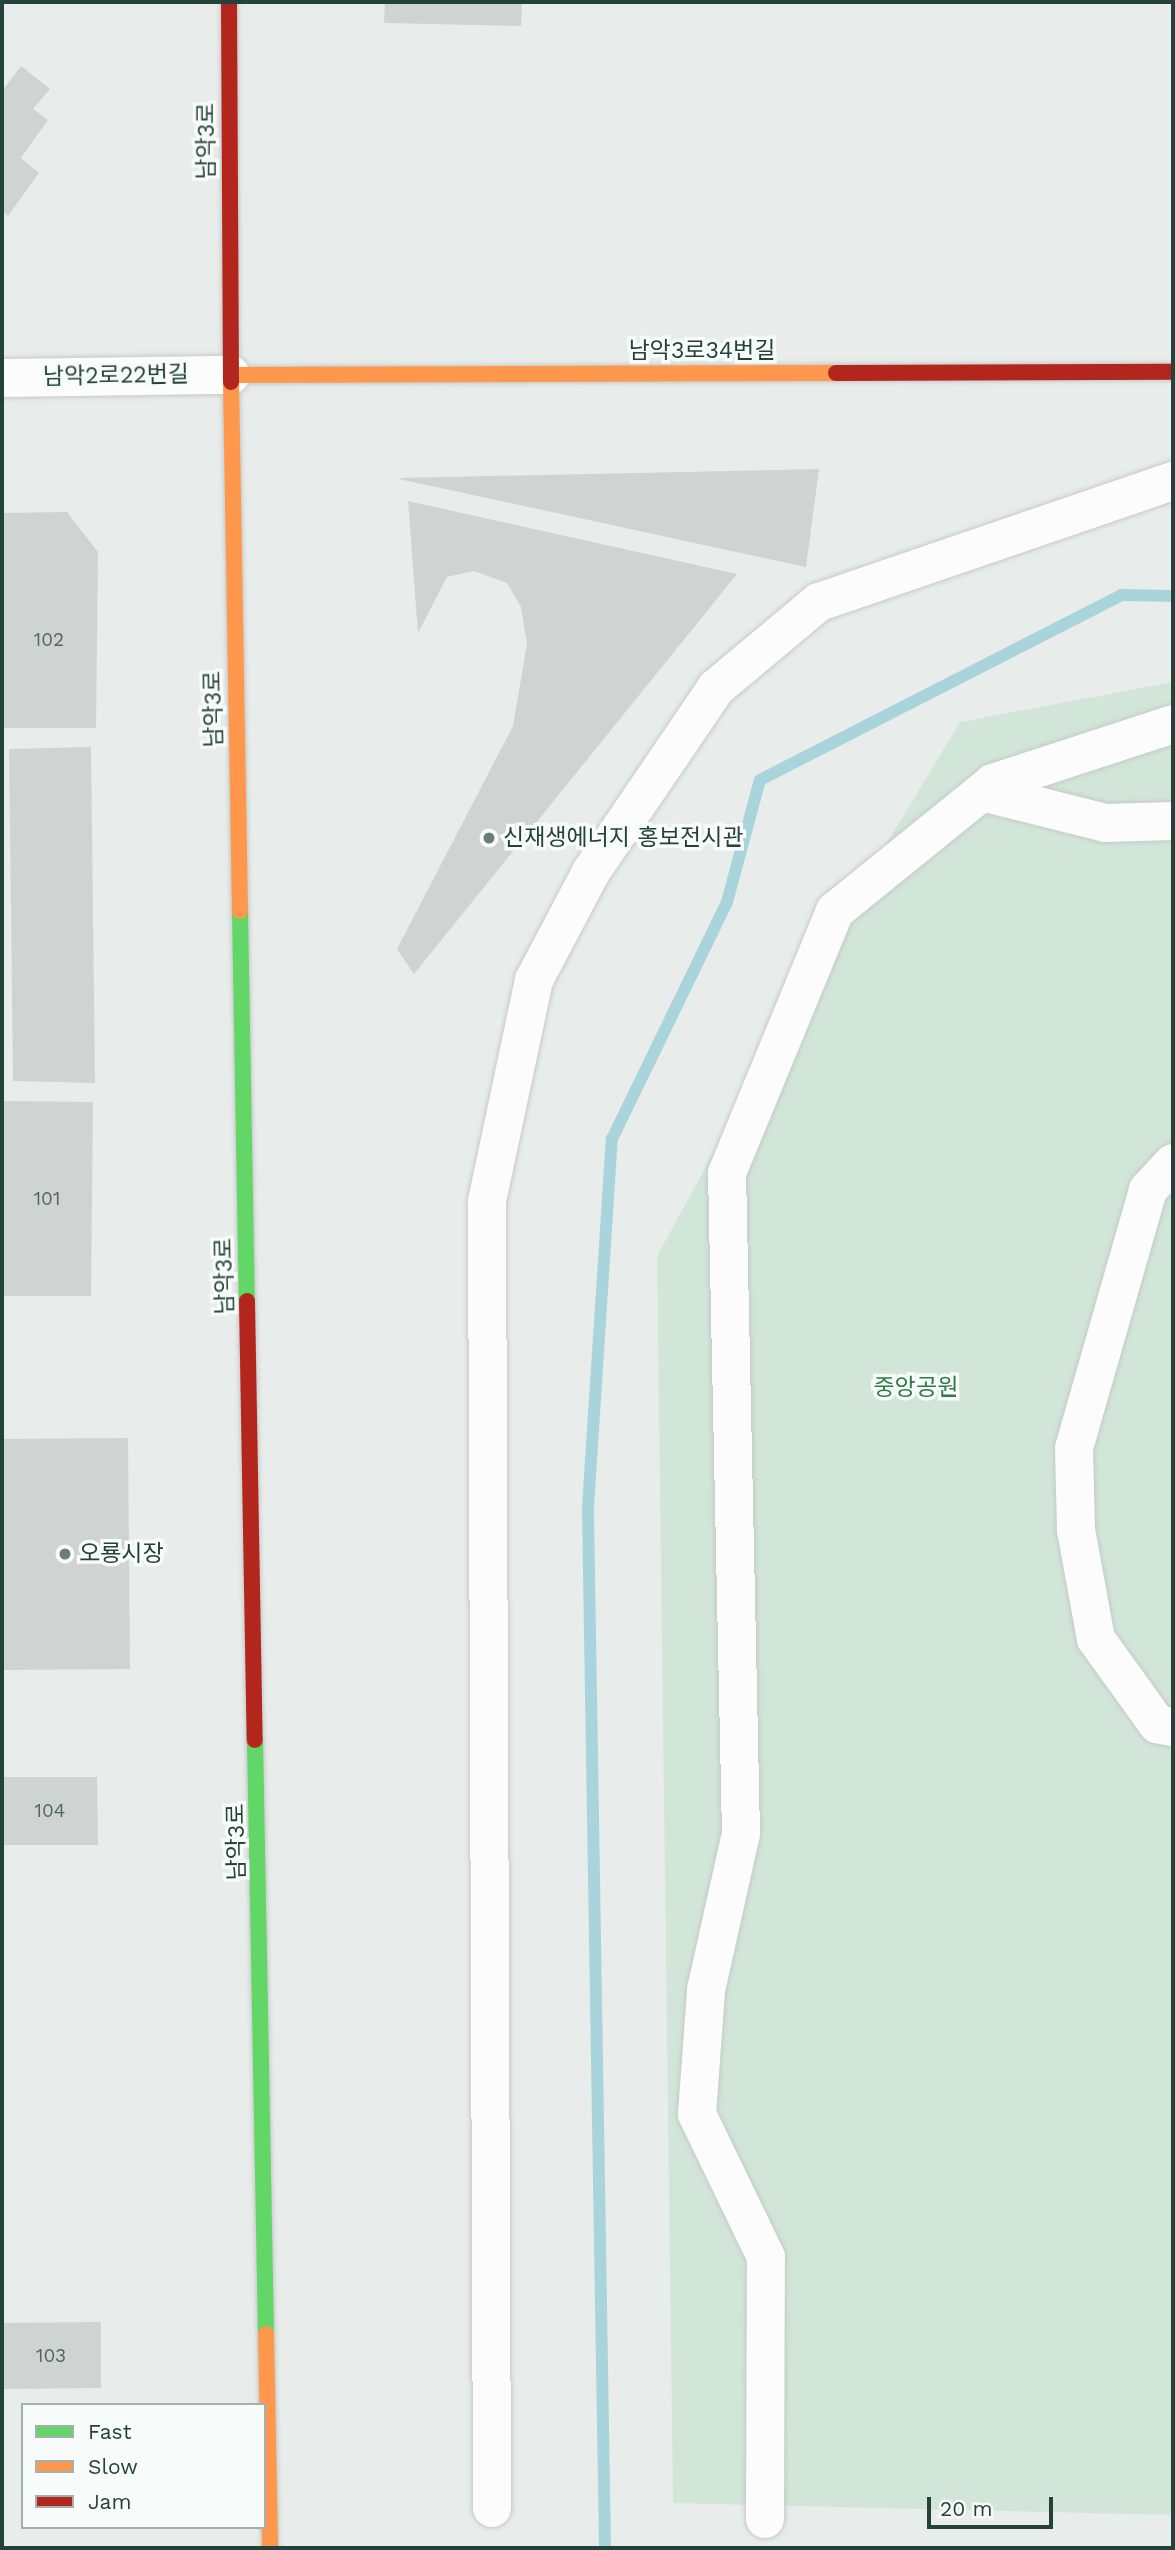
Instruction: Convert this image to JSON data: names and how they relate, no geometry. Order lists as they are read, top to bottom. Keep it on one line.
{"streets":{"street":["남악3로","남악3로34번길","남악2로22번길"]},"crossings":[["남악3로","남악3로34번길"],["남악3로","남악2로22번길"],["남악3로34번길","남악2로22번길"]],"parks":["중앙공원"],"places":["신재생에너지 홍보전시관","오룡시장"],"house_numbers":["102","101","104","103"],"legend":["Fast","Slow","Jam"],"scale_bar":"20 m"}
